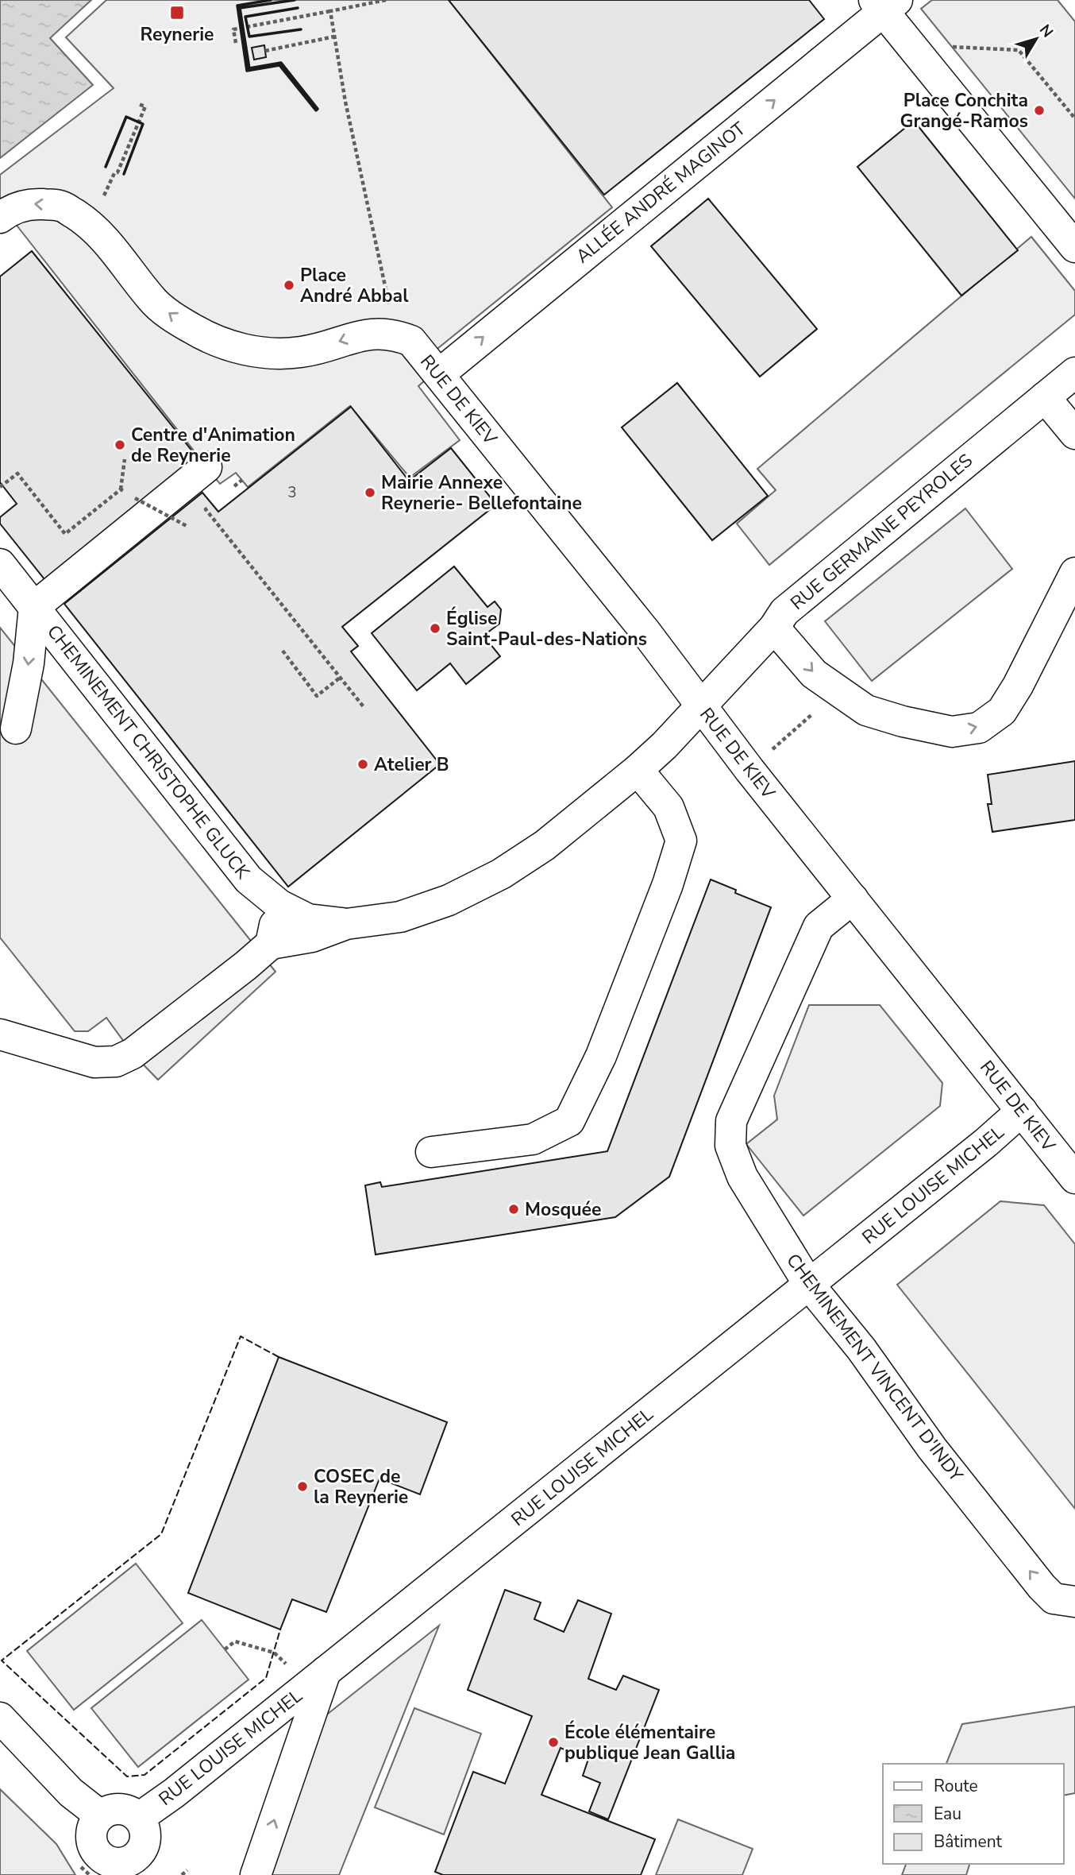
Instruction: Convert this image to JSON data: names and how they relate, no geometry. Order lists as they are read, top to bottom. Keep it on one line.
{"streets":{"street":["ALLÉE ANDRÉ MAGINOT","RUE DE KIEV","RUE GERMAINE PEYROLES","CHEMINEMENT CHRISTOPHE GLUCK","RUE LOUISE MICHEL","CHEMINEMENT VINCENT D'INDY"]},"crossings":[["ALLÉE ANDRÉ MAGINOT","RUE DE KIEV"],["RUE DE KIEV","RUE GERMAINE PEYROLES"],["RUE DE KIEV","CHEMINEMENT CHRISTOPHE GLUCK"],["RUE DE KIEV","RUE LOUISE MICHEL"],["RUE DE KIEV","CHEMINEMENT VINCENT D'INDY"],["RUE GERMAINE PEYROLES","CHEMINEMENT CHRISTOPHE GLUCK"],["RUE LOUISE MICHEL","CHEMINEMENT VINCENT D'INDY"]],"one_way":["ALLÉE ANDRÉ MAGINOT","CHEMINEMENT VINCENT D'INDY"],"places":{"transit":["Reynerie"],"other":["Place Conchita Grangé-Ramos","Place André Abbal","Centre d'Animation de Reynerie","Mairie Annexe Reynerie- Bellefontaine","Église Saint-Paul-des-Nations","Atelier B","Mosquée","COSEC de la Reynerie","École élémentaire publique Jean Gallia"]},"house_numbers":["3"],"legend":["Route","Eau","Bâtiment"],"north":"top right"}
